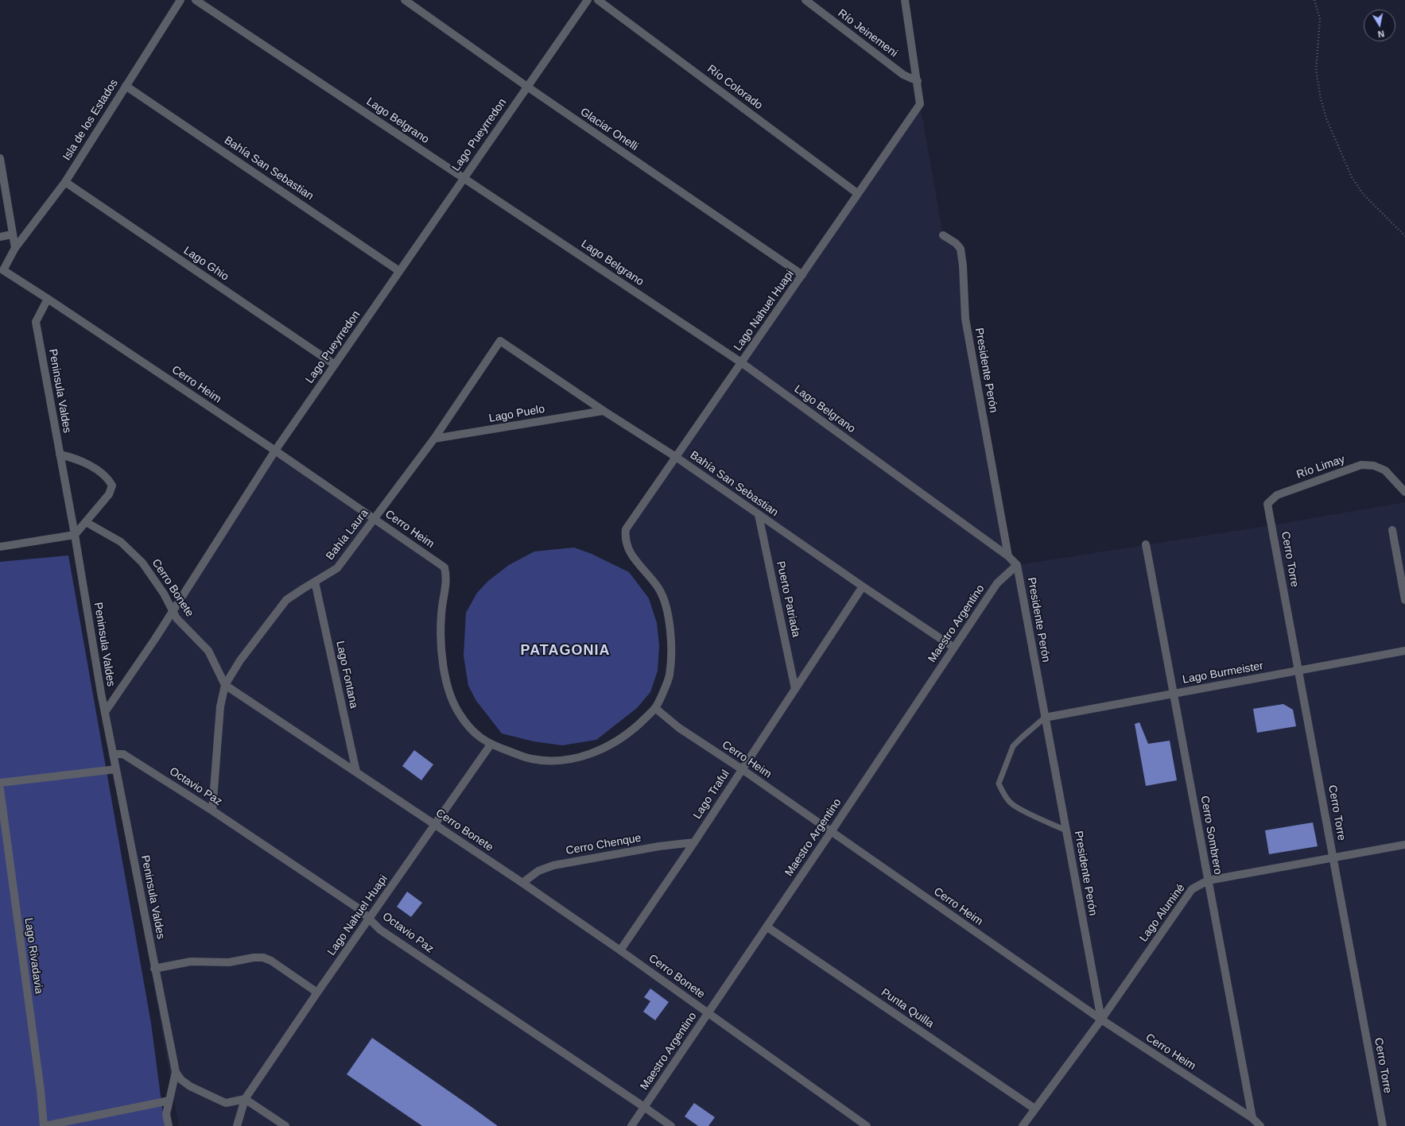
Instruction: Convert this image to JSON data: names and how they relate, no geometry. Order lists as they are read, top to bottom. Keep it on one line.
{"streets":{"street":["Río Jeinemeni","Río Colorado","Isla de los Estados","Lago Belgrano","Glaciar Onelli","Lago Pueyrredon","Bahía San Sebastian","Lago Ghio","Lago Nahuel Huapi","Presidente Perón","Cerro Heim","Peninsula Valdes","Lago Puelo","Río Limay","Bahía Laura","Cerro Torre","Cerro Bonete","Puerto Patriada","Maestro Argentino","Lago Burmeister","Lago Fontana","Octavio Paz","Lago Traful","Cerro Sombrero","Cerro Chenque","Lago Aluminé","Lago Rivadavia","Punta Quilla"]},"crossings":[["Río Jeinemeni","Lago Nahuel Huapi"],["Río Colorado","Lago Nahuel Huapi"],["Isla de los Estados","Bahía San Sebastian"],["Isla de los Estados","Lago Ghio"],["Lago Belgrano","Lago Pueyrredon"],["Lago Belgrano","Lago Nahuel Huapi"],["Lago Belgrano","Presidente Perón"],["Glaciar Onelli","Lago Pueyrredon"],["Glaciar Onelli","Lago Nahuel Huapi"],["Lago Pueyrredon","Bahía San Sebastian"],["Lago Pueyrredon","Lago Ghio"],["Lago Pueyrredon","Cerro Heim"],["Lago Pueyrredon","Peninsula Valdes"],["Lago Pueyrredon","Cerro Bonete"],["Bahía San Sebastian","Lago Nahuel Huapi"],["Bahía San Sebastian","Lago Puelo"],["Bahía San Sebastian","Bahía Laura"],["Bahía San Sebastian","Puerto Patriada"],["Bahía San Sebastian","Maestro Argentino"],["Bahía San Sebastian","Lago Traful"],["Lago Nahuel Huapi","Cerro Heim"],["Lago Nahuel Huapi","Cerro Bonete"],["Lago Nahuel Huapi","Octavio Paz"],["Presidente Perón","Cerro Heim"],["Presidente Perón","Maestro Argentino"],["Presidente Perón","Lago Burmeister"],["Presidente Perón","Lago Aluminé"],["Cerro Heim","Peninsula Valdes"],["Cerro Heim","Bahía Laura"],["Cerro Heim","Maestro Argentino"],["Cerro Heim","Lago Traful"],["Cerro Heim","Cerro Sombrero"],["Cerro Heim","Lago Aluminé"],["Peninsula Valdes","Octavio Paz"],["Lago Puelo","Bahía Laura"],["Río Limay","Cerro Torre"],["Bahía Laura","Cerro Bonete"],["Bahía Laura","Lago Fontana"],["Bahía Laura","Octavio Paz"],["Cerro Torre","Lago Burmeister"],["Cerro Torre","Lago Aluminé"],["Cerro Bonete","Maestro Argentino"],["Cerro Bonete","Lago Fontana"],["Cerro Bonete","Lago Traful"],["Cerro Bonete","Cerro Chenque"],["Puerto Patriada","Lago Traful"],["Maestro Argentino","Octavio Paz"],["Maestro Argentino","Punta Quilla"],["Lago Burmeister","Cerro Sombrero"],["Lago Traful","Cerro Chenque"],["Cerro Sombrero","Lago Aluminé"],["Lago Aluminé","Punta Quilla"]],"districts":["PATAGONIA"],"north":"bottom"}
